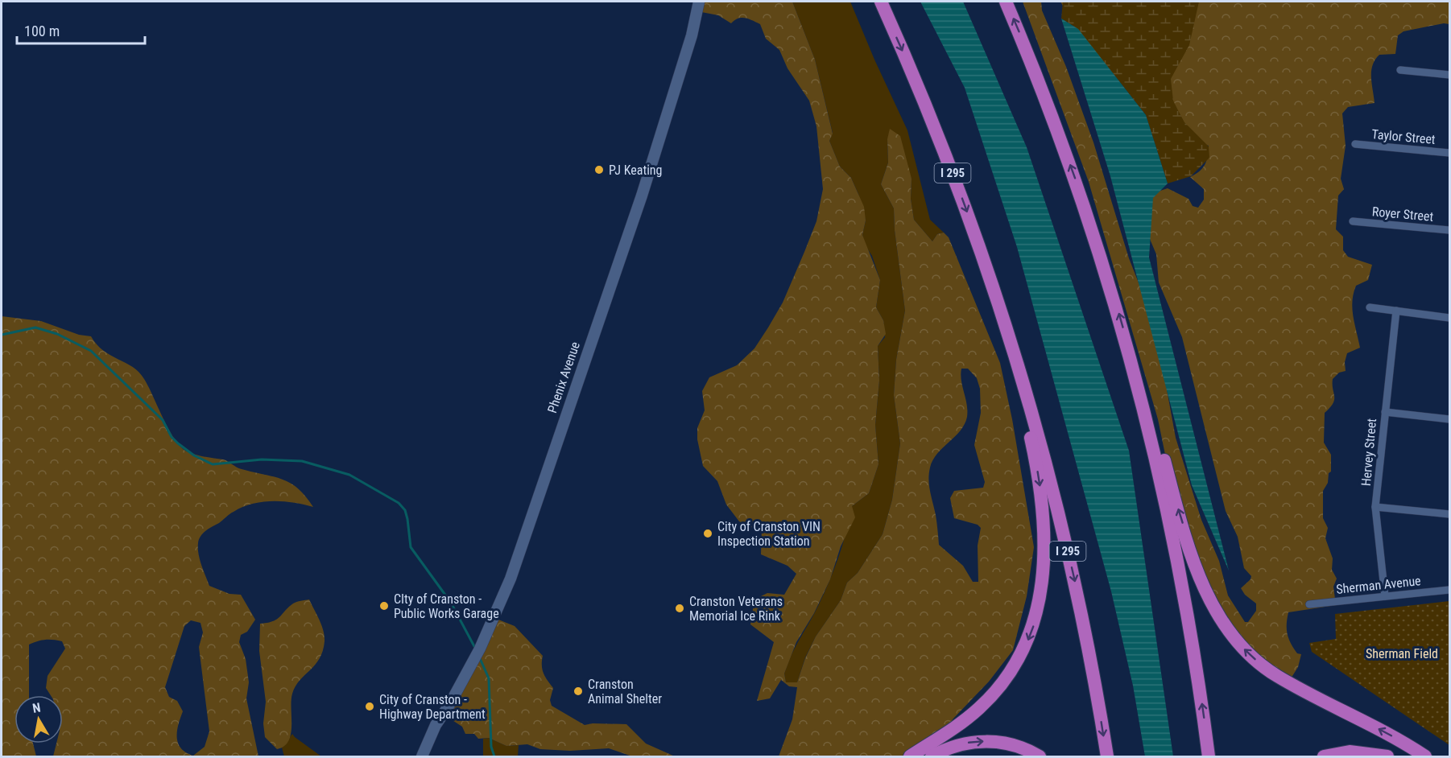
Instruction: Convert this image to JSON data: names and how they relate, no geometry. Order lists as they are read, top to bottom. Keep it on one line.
{"streets":{"highway":["I 295"],"main road":["Phenix Avenue"],"street":["Taylor Street","Royer Street","Hervey Street","Sherman Avenue"]},"crossings":[["Hervey Street","Sherman Avenue"]],"parks":["Sherman Field"],"places":["PJ Keating","City of Cranston VIN Inspection Station","CIty of Cranston - Public Works Garage","Cranston Veterans Memorial Ice Rink","Cranston Animal Shelter","City of Cranston - Highway Department"],"scale_bar":"100 m","north":"top"}
